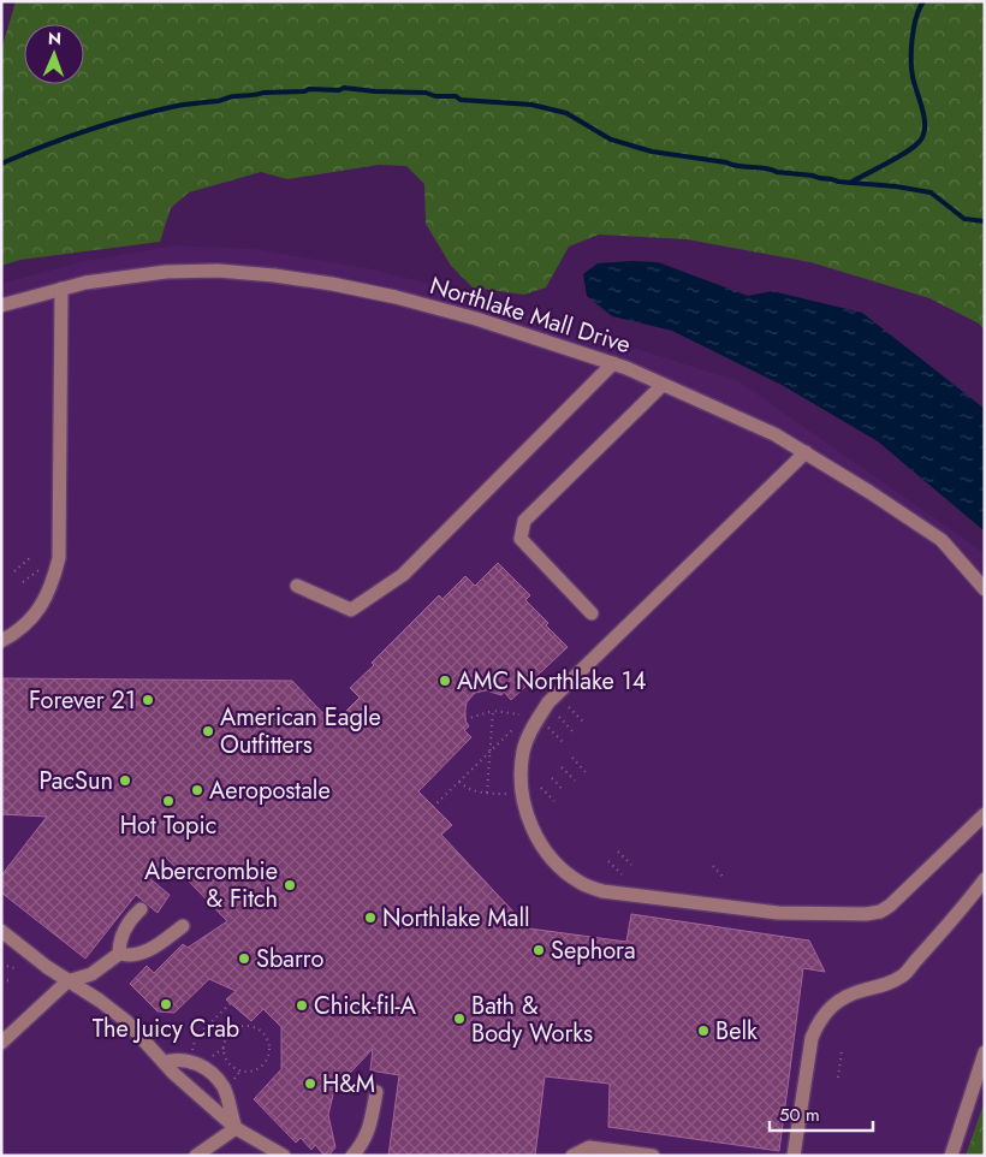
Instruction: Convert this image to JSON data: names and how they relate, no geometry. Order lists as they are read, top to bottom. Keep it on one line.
{"streets":{"street":["Northlake Mall Drive"]},"places":["AMC Northlake 14","Forever 21","American Eagle Outfitters","PacSun","Aeropostale","Hot Topic","Abercrombie & Fitch","Northlake Mall","Sephora","Sbarro","The Juicy Crab","Chick-fil-A","Bath & Body Works","Belk","H&M"],"scale_bar":"50 m","north":"top"}
